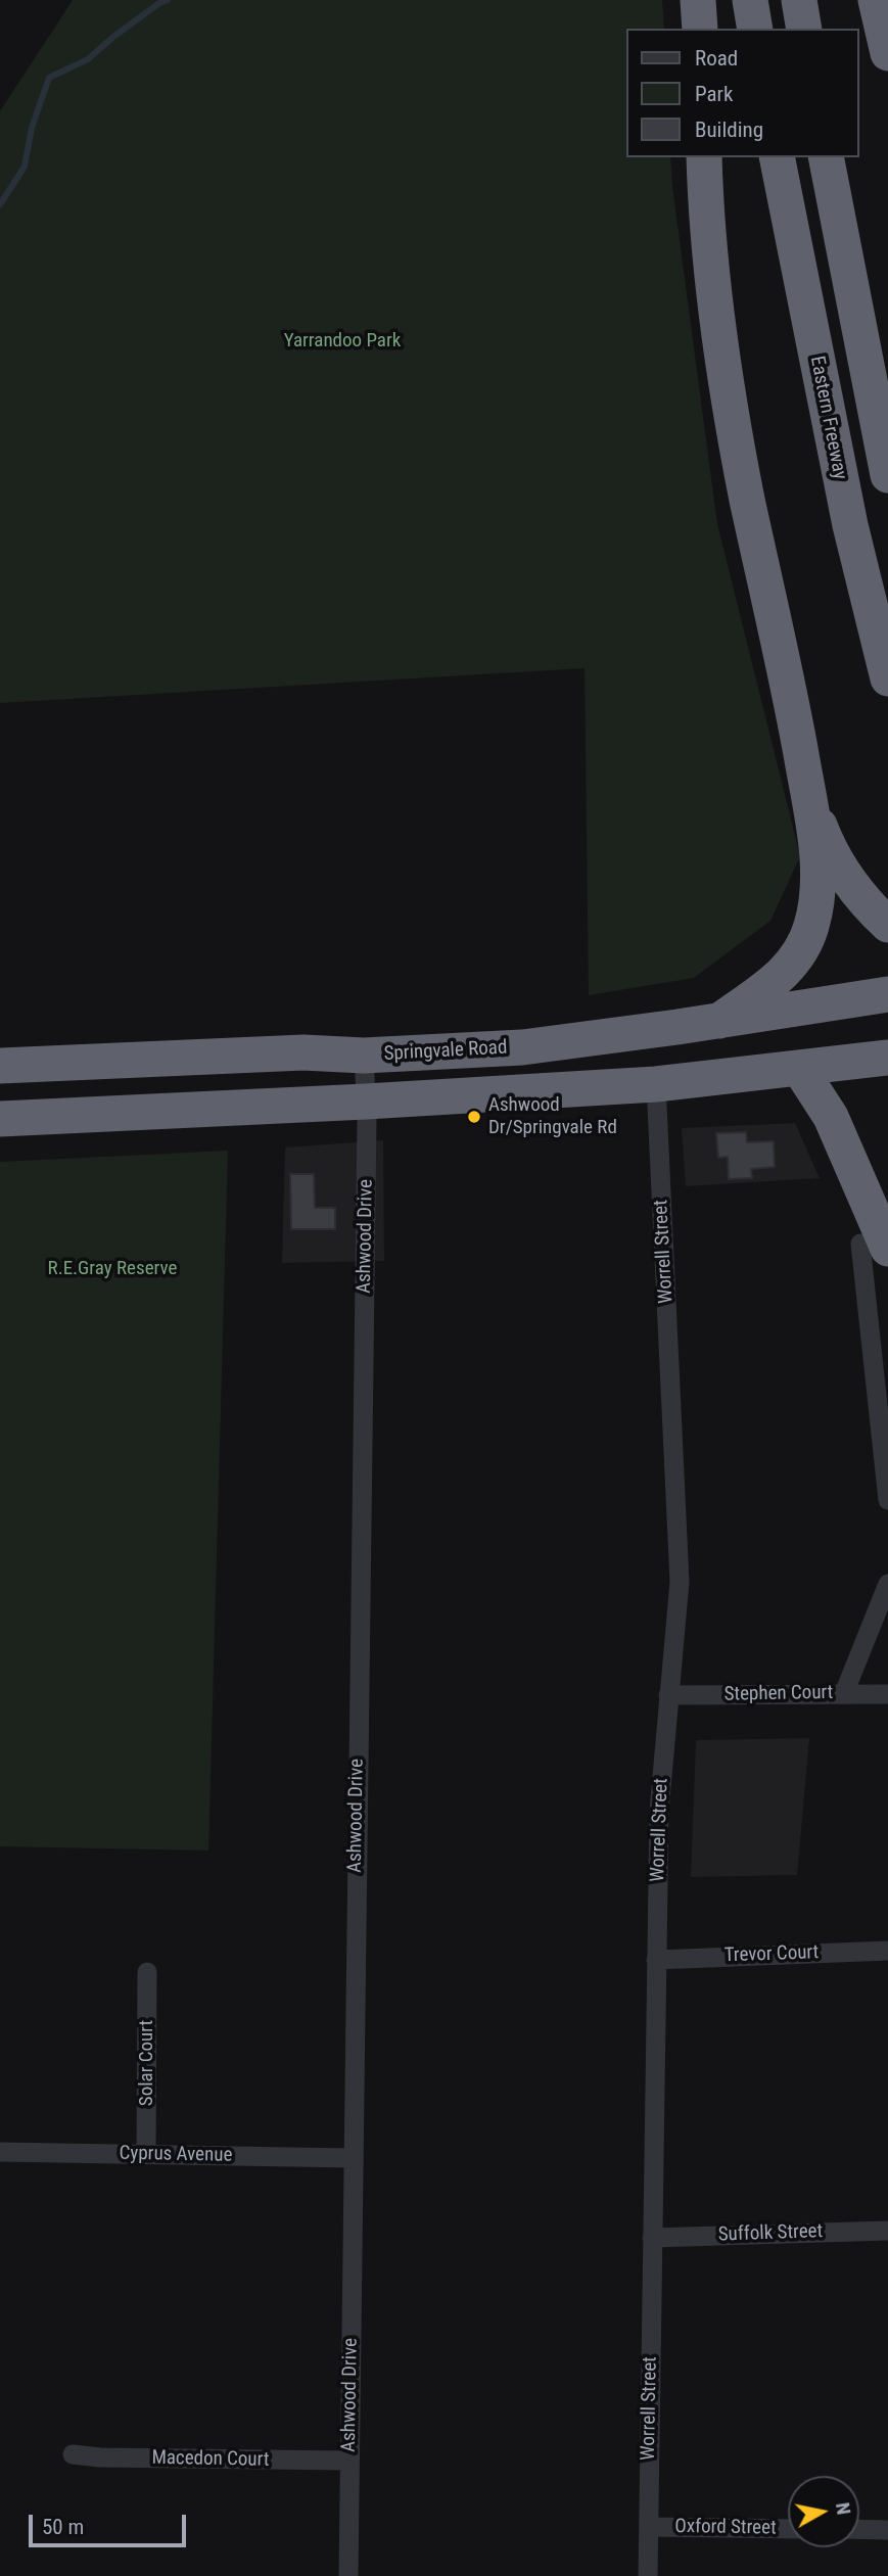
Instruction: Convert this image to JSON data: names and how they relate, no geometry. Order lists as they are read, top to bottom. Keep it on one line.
{"streets":{"highway":["Eastern Freeway","Springvale Road"],"street":["Ashwood Drive","Worrell Street","Stephen Court","Trevor Court","Solar Court","Cyprus Avenue","Suffolk Street","Macedon Court","Oxford Street"]},"crossings":[["Springvale Road","Ashwood Drive"],["Ashwood Drive","Cyprus Avenue"],["Ashwood Drive","Macedon Court"],["Worrell Street","Stephen Court"],["Worrell Street","Trevor Court"],["Worrell Street","Suffolk Street"],["Worrell Street","Oxford Street"],["Solar Court","Cyprus Avenue"]],"parks":["Yarrandoo Park","R.E.Gray Reserve"],"places":["Ashwood Dr/Springvale Rd"],"legend":["Road","Park","Building"],"scale_bar":"50 m","north":"right"}
